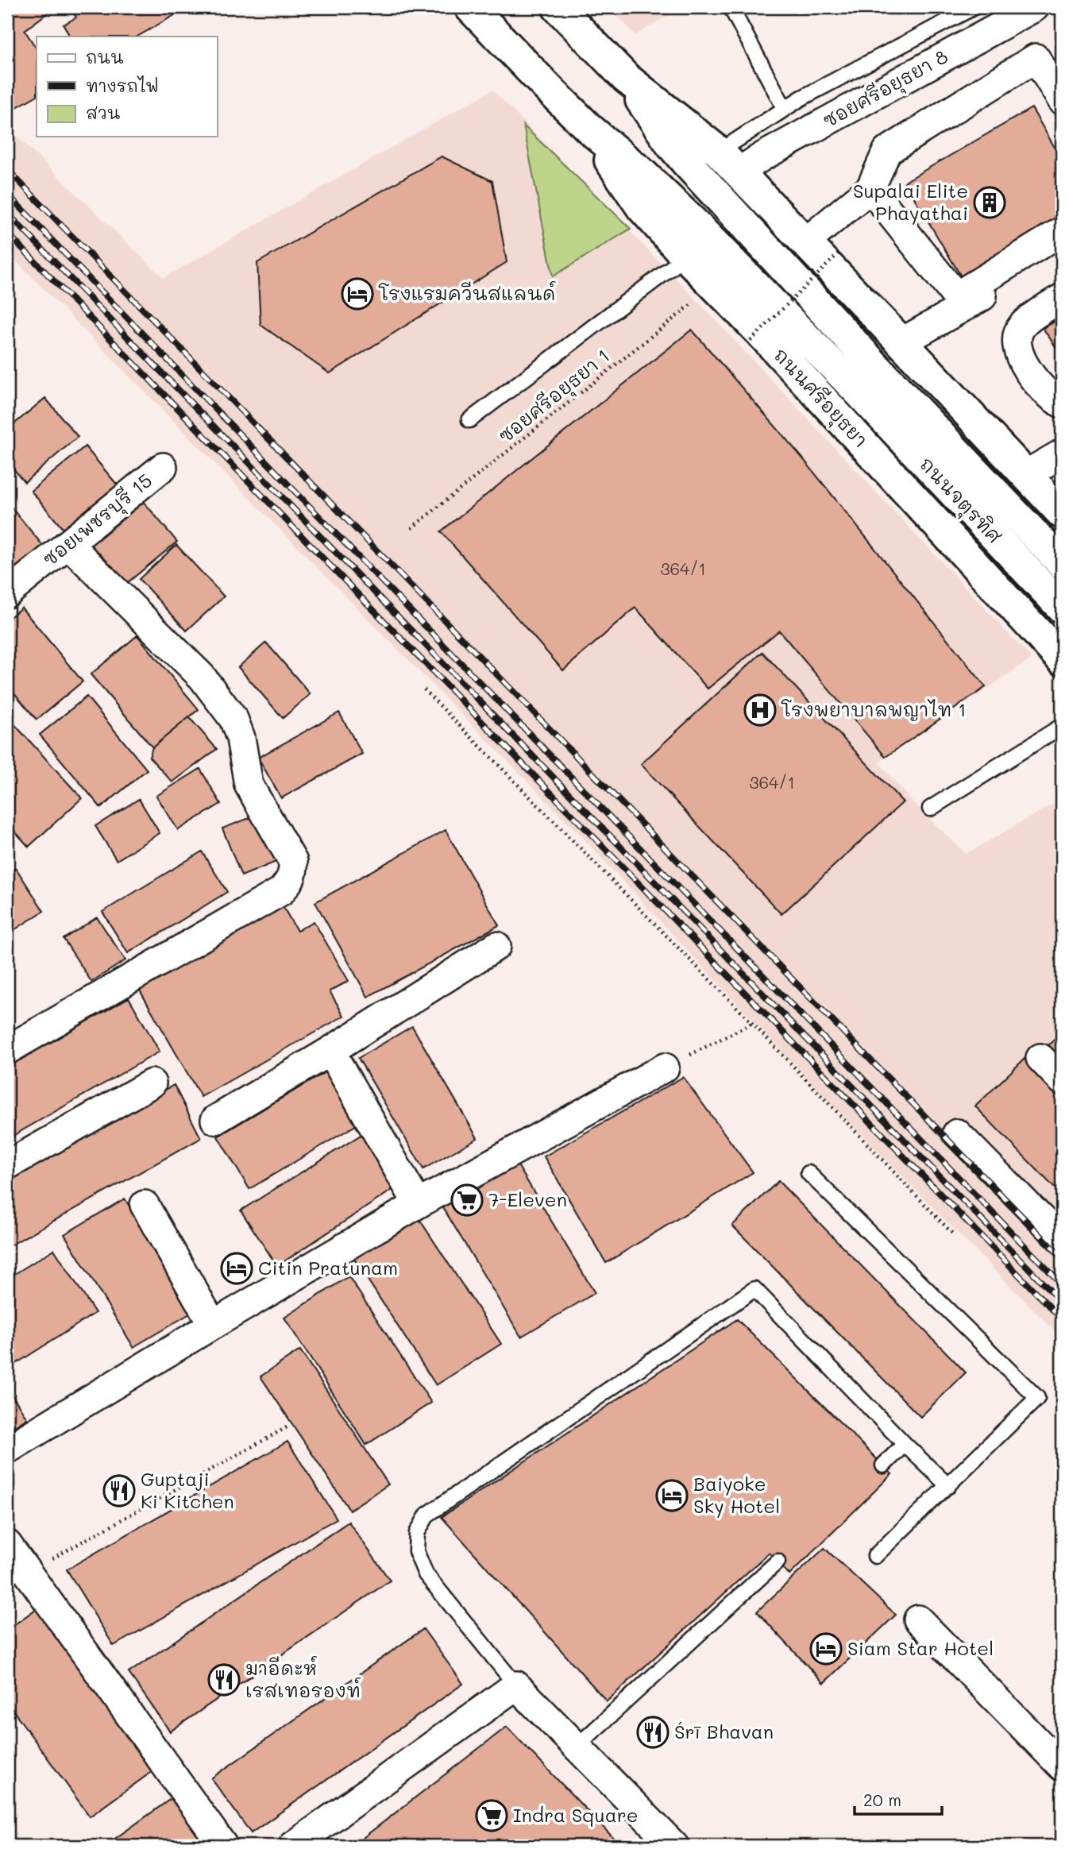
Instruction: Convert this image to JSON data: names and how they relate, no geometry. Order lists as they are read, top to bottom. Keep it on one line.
{"streets":{"main road":["ถนนศรีอยุธยา","ถนนจตุรทิศ"],"street":["ซอยศรีอยุธยา 8","ซอยเพชรบุรี 15"],"path":["ซอยศรีอยุธยา 1"]},"crossings":[["ซอยศรีอยุธยา 1","ถนนศรีอยุธยา"],["ถนนศรีอยุธยา","ถนนจตุรทิศ"]],"places":{"building":["Supalai Elite Phayathai"],"hotel":["โรงแรมควีนสแลนด์","Citin Pratunam","Baiyoke Sky Hotel","Siam Star Hotel"],"hospital":["โรงพยาบาลพญาไท 1"],"supermarket":["7-Eleven","Indra Square"],"restaurant":["Guptaji Ki Kitchen","มาอีดะห์ เรสเทอรองท์","Śrī Bhavan"]},"house_numbers":["364/1","364/1"],"legend":["ถนน","ทางรถไฟ","สวน"],"scale_bar":"20 m"}
